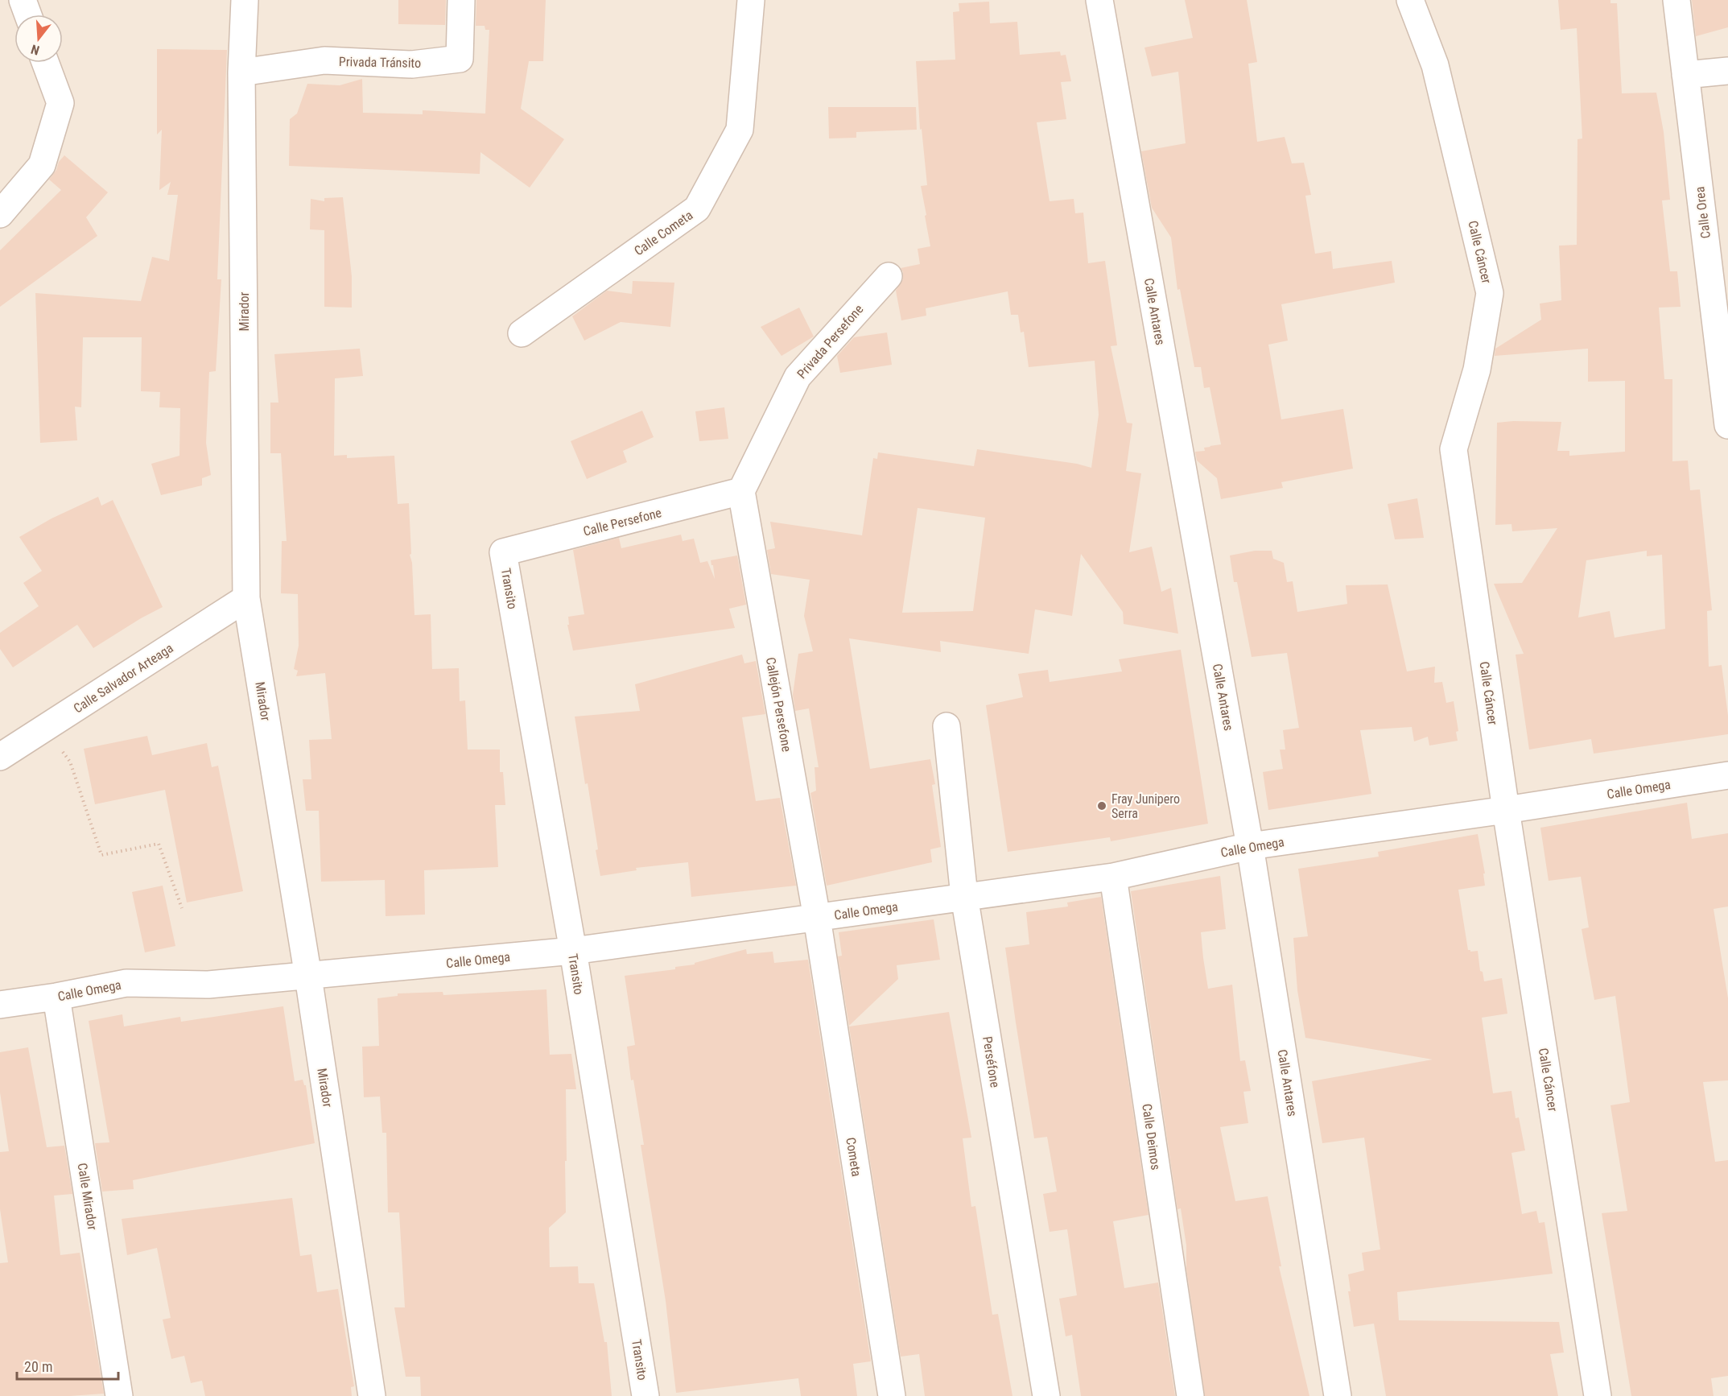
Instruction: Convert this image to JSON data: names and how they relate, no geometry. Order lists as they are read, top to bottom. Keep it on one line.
{"streets":{"street":["Privada Tránsito","Calle Orea","Calle Cometa","Calle Cáncer","Mirador","Calle Antares","Privada Persefone","Calle Persefone","Transito","Calle Salvador Arteaga","Callejón Persefone","Calle Omega","Perséfone","Calle Deimos","Cometa","Calle Mirador"]},"crossings":[["Privada Tránsito","Mirador"],["Calle Cáncer","Calle Omega"],["Mirador","Calle Salvador Arteaga"],["Mirador","Calle Omega"],["Calle Antares","Calle Omega"],["Privada Persefone","Calle Persefone"],["Privada Persefone","Callejón Persefone"],["Calle Persefone","Transito"],["Calle Persefone","Callejón Persefone"],["Transito","Calle Omega"],["Callejón Persefone","Calle Omega"],["Callejón Persefone","Cometa"],["Calle Omega","Perséfone"],["Calle Omega","Calle Deimos"],["Calle Omega","Cometa"],["Calle Omega","Calle Mirador"]],"places":["Fray Junipero Serra"],"scale_bar":"20 m","north":"bottom"}
